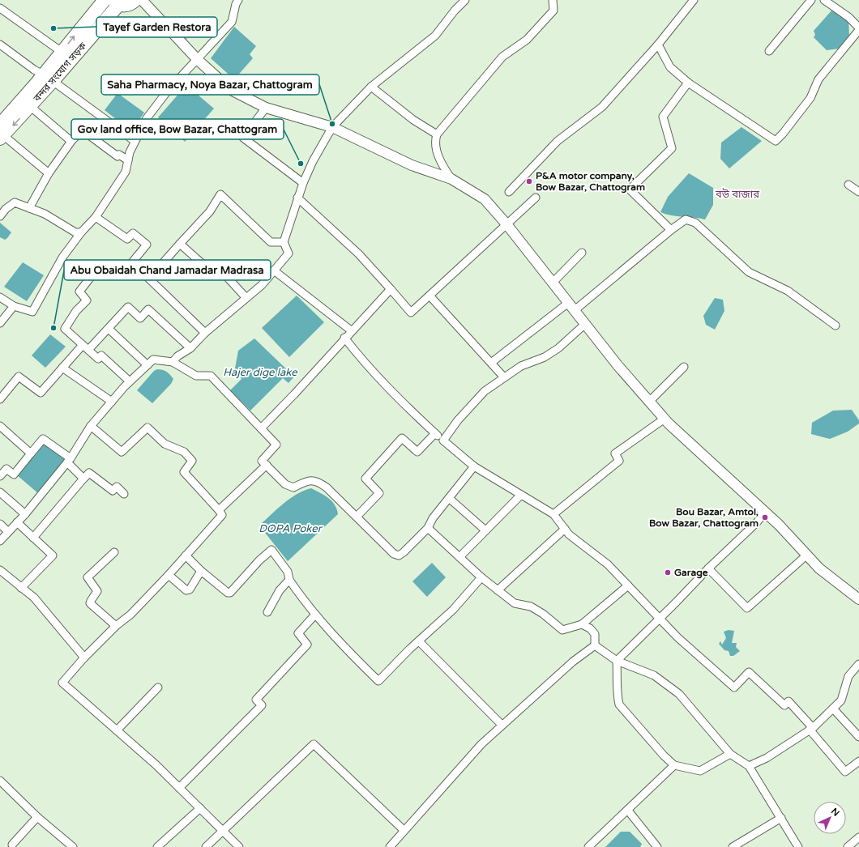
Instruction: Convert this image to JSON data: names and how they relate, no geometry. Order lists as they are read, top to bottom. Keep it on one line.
{"streets":{"highway":["বন্দর সংযোগ সড়ক"]},"districts":["বউ বাজার"],"water":["Hajer dige lake","DOPA Poker"],"places":["Tayef Garden Restora","Saha Pharmacy, Noya Bazar, Chattogram","Gov land office, Bow Bazar, Chattogram","P&A motor company, Bow Bazar, Chattogram","Abu Obaidah Chand Jamadar Madrasa","Bou Bazar, Amtol, Bow Bazar, Chattogram","Garage"],"north":"top right"}
